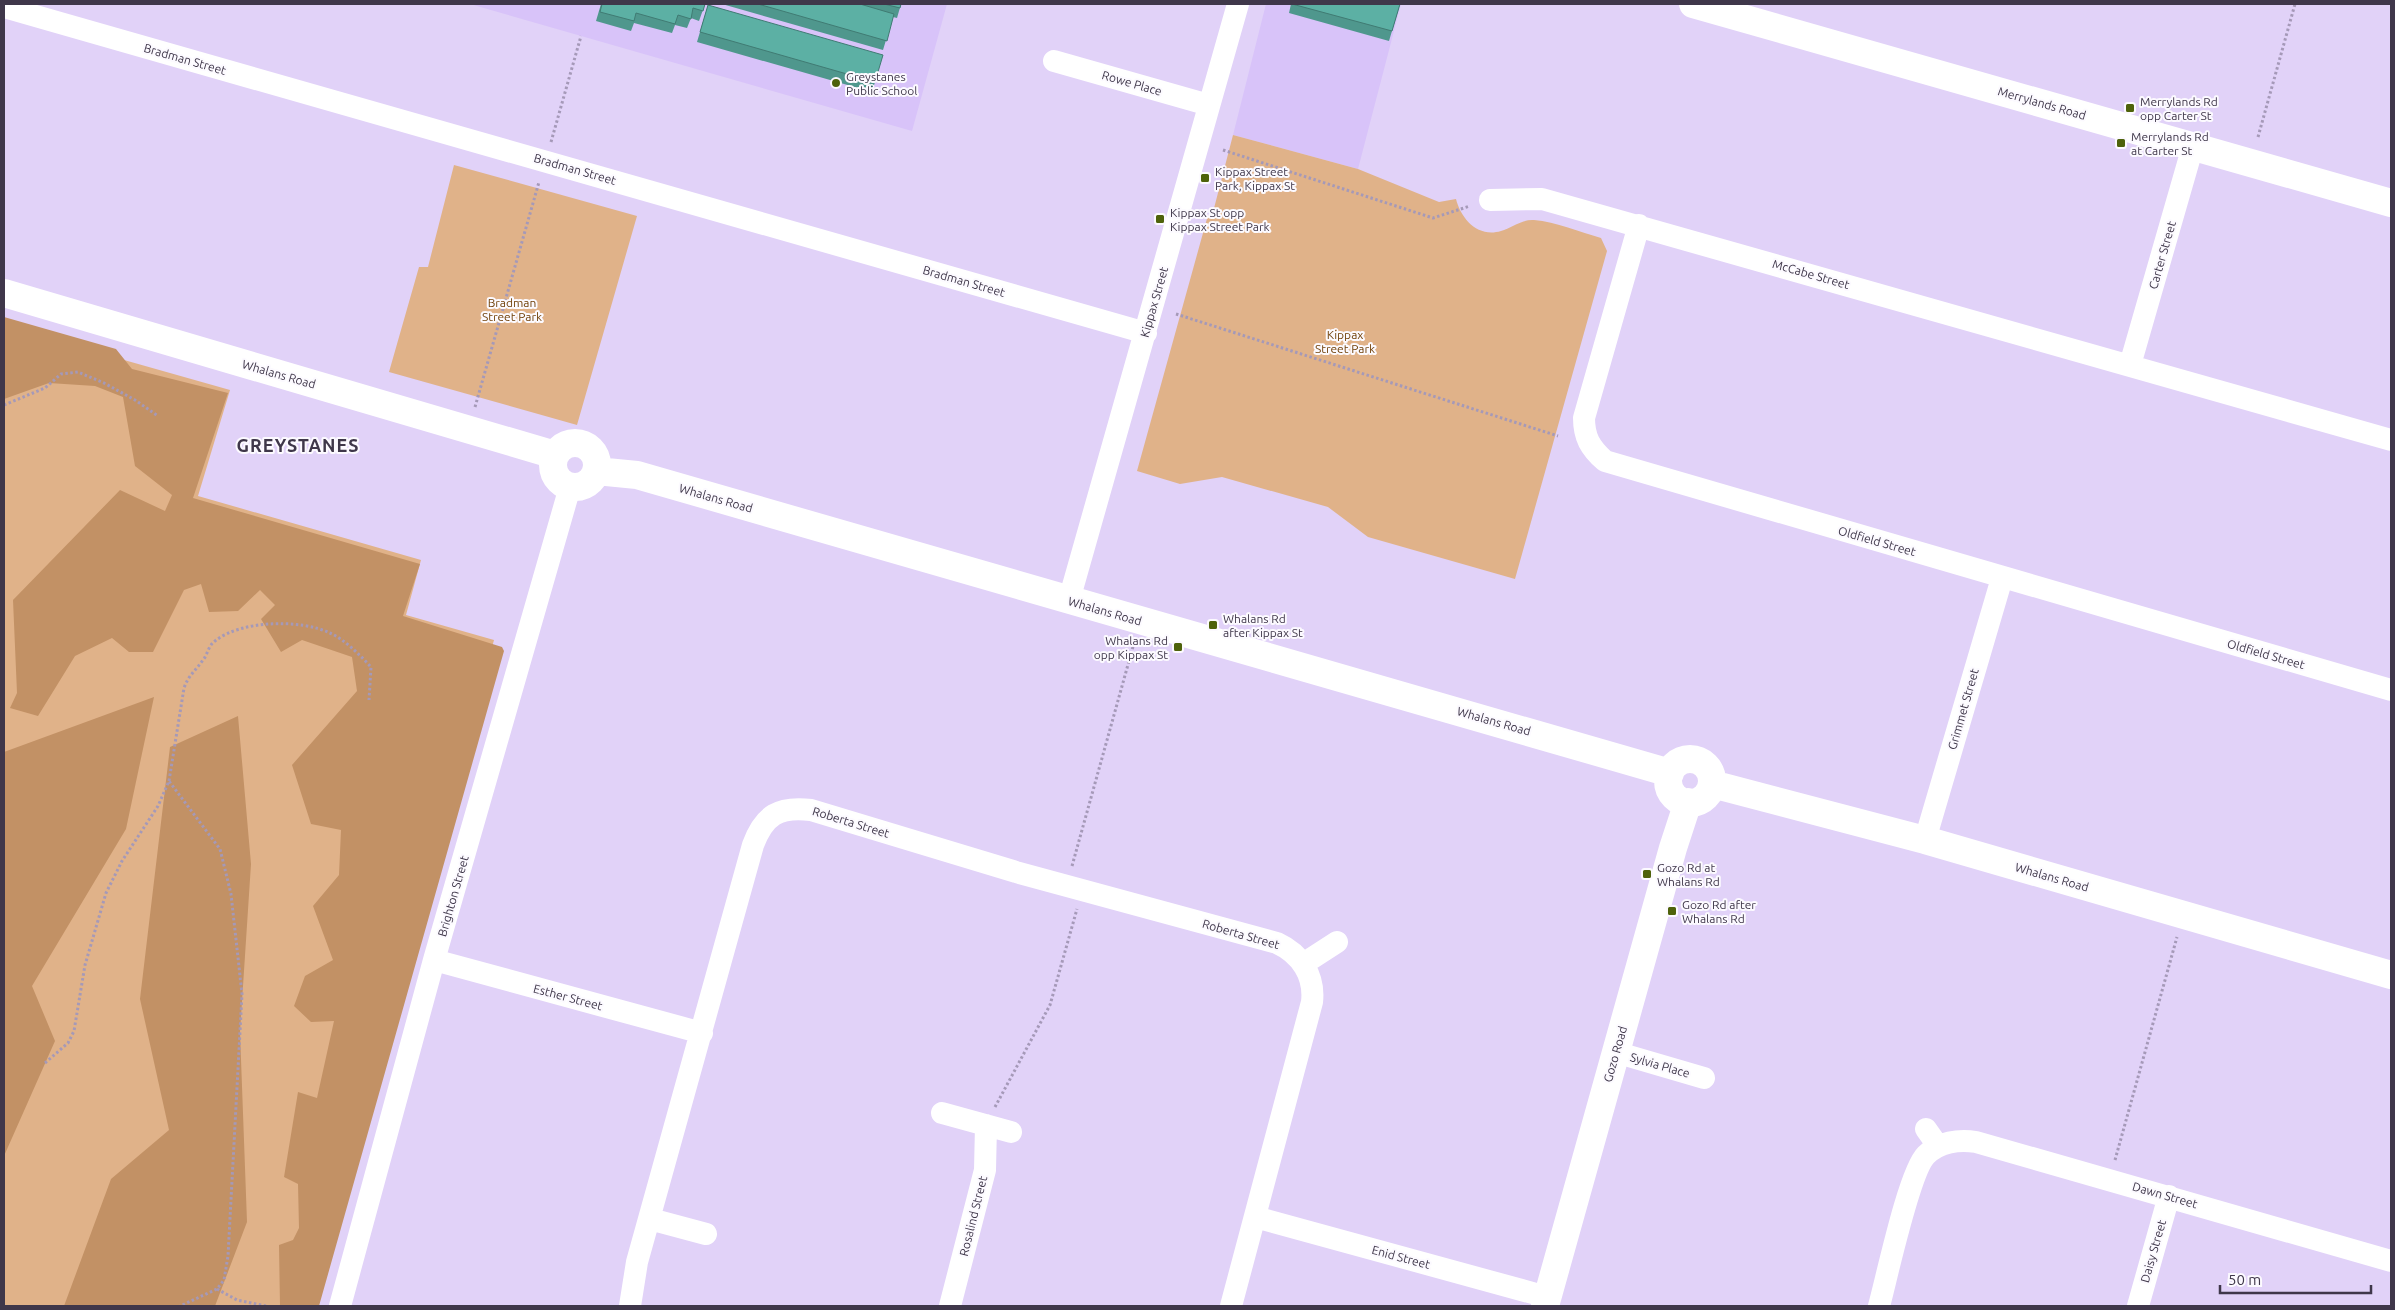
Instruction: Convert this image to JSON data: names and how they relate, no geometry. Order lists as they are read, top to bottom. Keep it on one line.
{"streets":{"street":["Bradman Street","Rowe Place","Merrylands Road","Carter Street","McCabe Street","Kippax Street","Whalans Road","Oldfield Street","Grimmet Street","Roberta Street","Brighton Street","Esther Street","Gozo Road","Sylvia Place","Dawn Street","Rosalind Street","Daisy Street","Enid Street"]},"crossings":[["Bradman Street","Kippax Street"],["Rowe Place","Kippax Street"],["Merrylands Road","Carter Street"],["Carter Street","McCabe Street"],["McCabe Street","Oldfield Street"],["Kippax Street","Whalans Road"],["Whalans Road","Grimmet Street"],["Whalans Road","Brighton Street"],["Whalans Road","Gozo Road"],["Oldfield Street","Grimmet Street"],["Roberta Street","Esther Street"],["Roberta Street","Enid Street"],["Brighton Street","Esther Street"],["Gozo Road","Sylvia Place"],["Gozo Road","Enid Street"],["Dawn Street","Daisy Street"]],"districts":["GREYSTANES"],"parks":["Bradman Street Park","Kippax Street Park"],"places":{"other":["Greystanes Public School"],"transit":["Merrylands Rd opp Carter St","Merrylands Rd at Carter St","Kippax Street Park, Kippax St","Kippax St opp Kippax Street Park","Whalans Rd after Kippax St","Whalans Rd opp Kippax St","Gozo Rd at Whalans Rd","Gozo Rd after Whalans Rd"]},"scale_bar":"50 m"}
